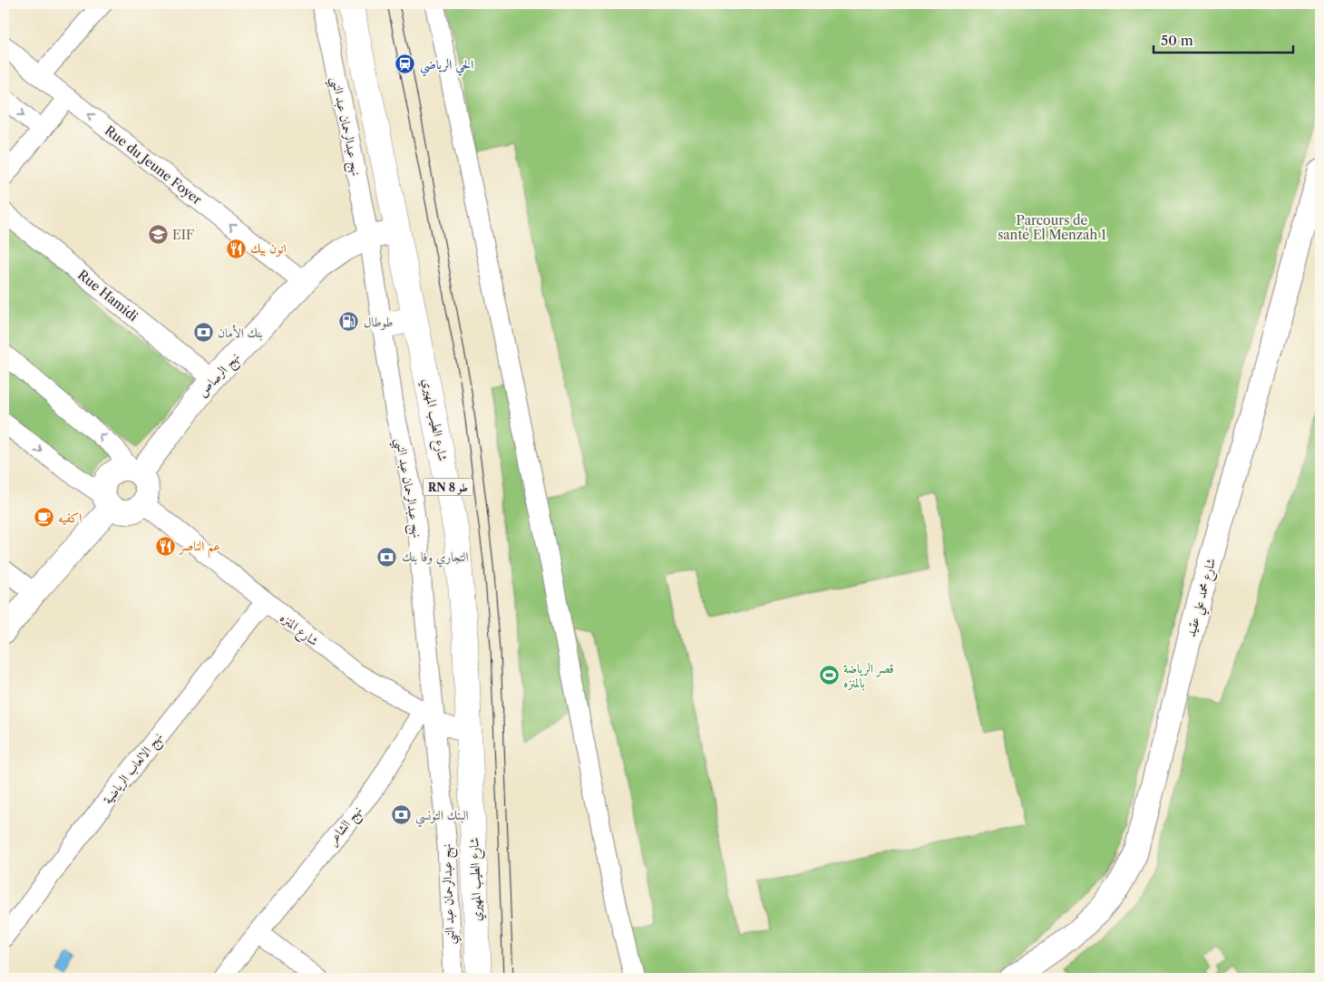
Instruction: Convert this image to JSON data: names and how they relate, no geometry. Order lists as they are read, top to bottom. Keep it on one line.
{"streets":{"main road":["شارع الطيب المهيري","RN 8 طو"],"street":["نهج عبدالرحمان عبد النبي","Rue du Jeune Foyer","Rue Hamidi","نهج الرصاص","شارع محمد علي عقيد","شارع المنزه","نهج الالعاب الرياضية","نهج الشاعر"]},"crossings":[["نهج عبدالرحمان عبد النبي","نهج الرصاص"],["نهج عبدالرحمان عبد النبي","شارع المنزه"],["نهج عبدالرحمان عبد النبي","نهج الشاعر"],["Rue du Jeune Foyer","نهج الرصاص"],["Rue Hamidi","نهج الرصاص"],["نهج الرصاص","شارع الطيب المهيري"],["نهج الرصاص","شارع المنزه"],["شارع الطيب المهيري","شارع المنزه"],["شارع المنزه","نهج الالعاب الرياضية"],["شارع المنزه","نهج الشاعر"]],"one_way":["Rue du Jeune Foyer"],"parks":["Parcours de santé El Menzah 1"],"places":{"station":["الحي الرياضي"],"school or university":["EIF"],"restaurant":["انون بيك","عم الناصر"],"fuel station":["طوطال"],"bank":["بنك الأمان","التجاري وفا بنك","البنك التونسي"],"cafe":["اكفيه"],"sports":["قصر الرياضة بالمنزه"]},"scale_bar":"50 m"}
